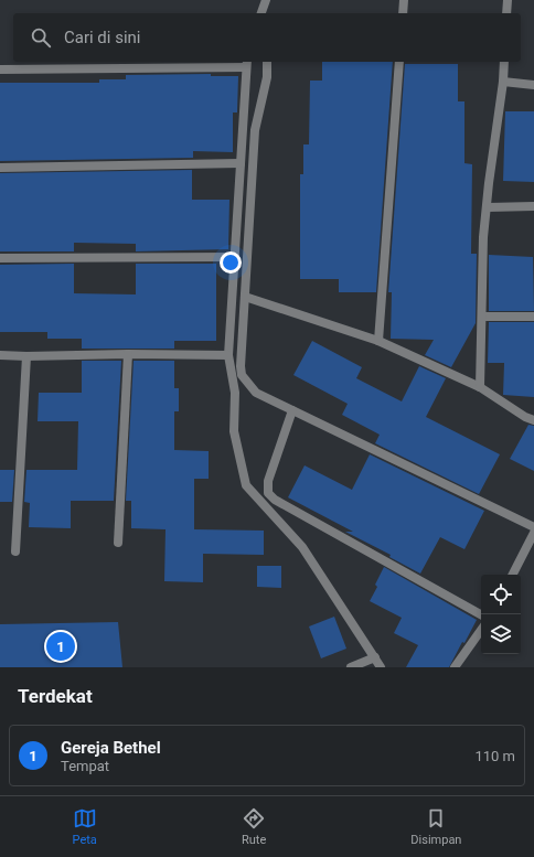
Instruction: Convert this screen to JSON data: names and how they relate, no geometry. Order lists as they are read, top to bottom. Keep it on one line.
{"page":{"search":"Cari di sini","pins":"1","heading":"Terdekat","list":[{"mark":"1","name":"Gereja Bethel","note":"Tempat","value":"110 m"}],"nav":["Peta","Rute","Disimpan"]}}
